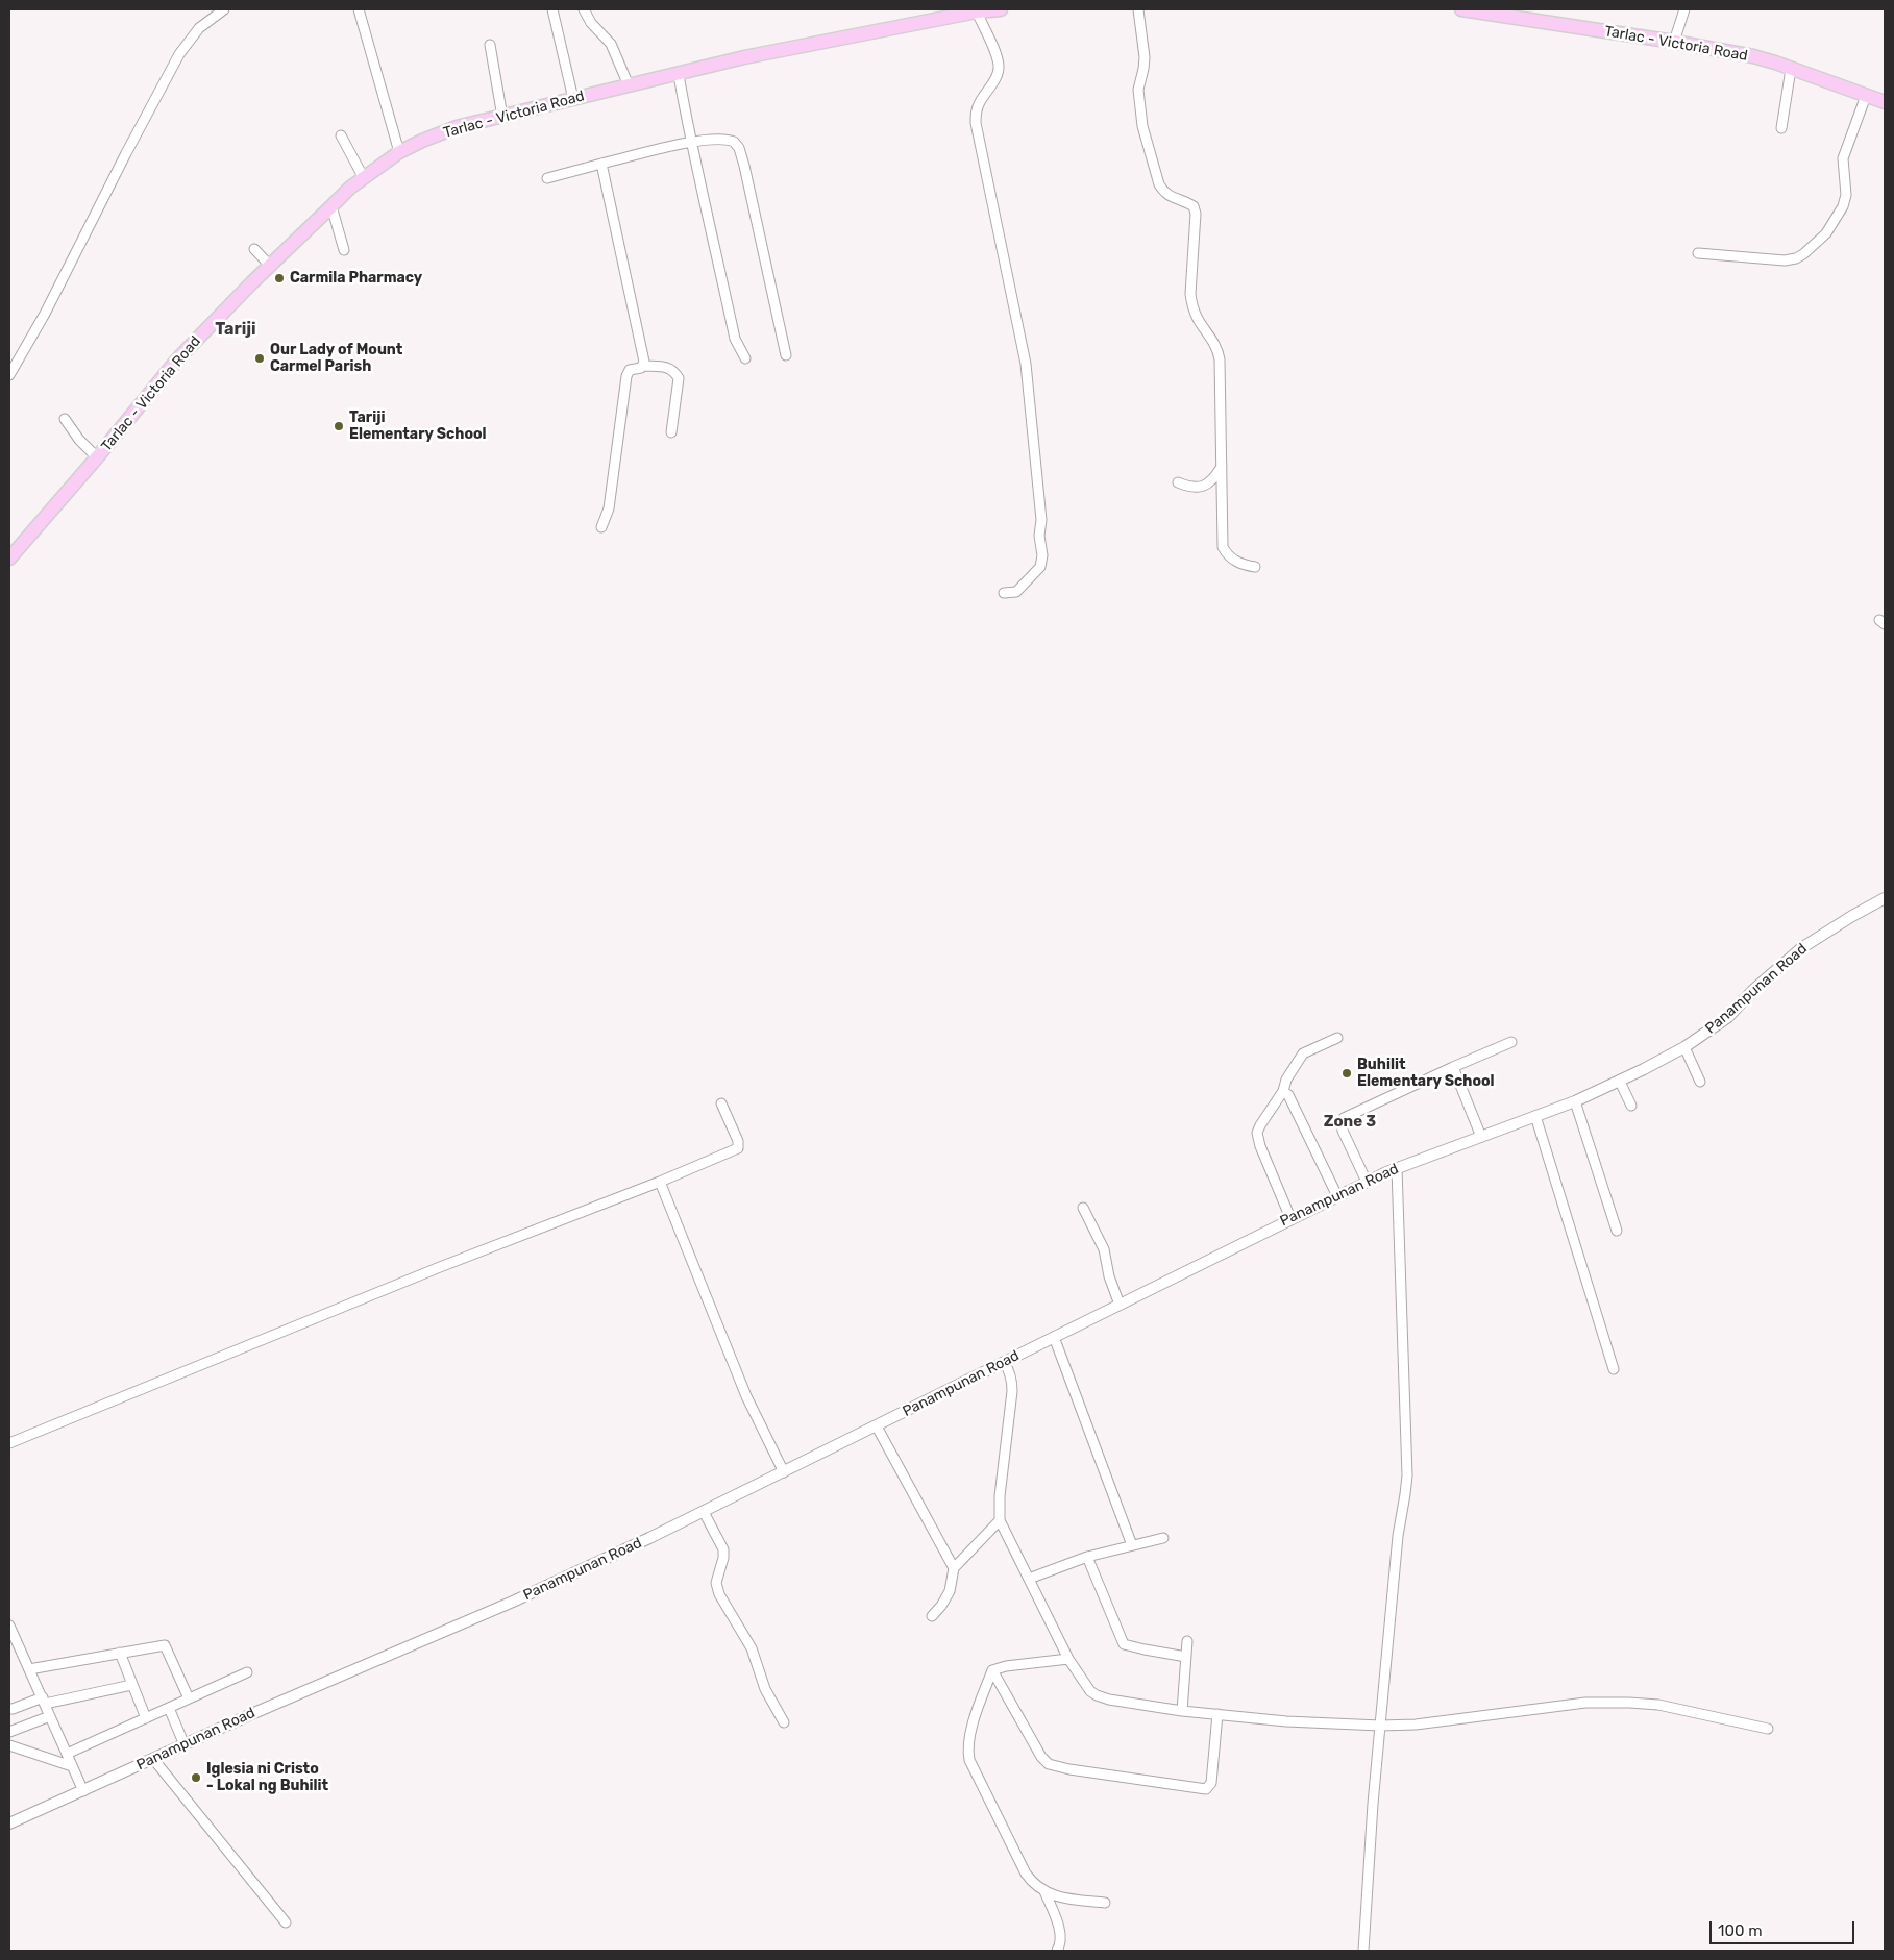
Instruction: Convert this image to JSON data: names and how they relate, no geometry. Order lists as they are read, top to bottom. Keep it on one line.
{"streets":{"main road":["Tarlac - Victoria Road"],"street":["Panampunan Road"]},"districts":["Tariji","Zone 3"],"places":["Carmila Pharmacy","Our Lady of Mount Carmel Parish","Tariji Elementary School","Buhilit Elementary School","Iglesia ni Cristo - Lokal ng Buhilit"],"scale_bar":"100 m"}
